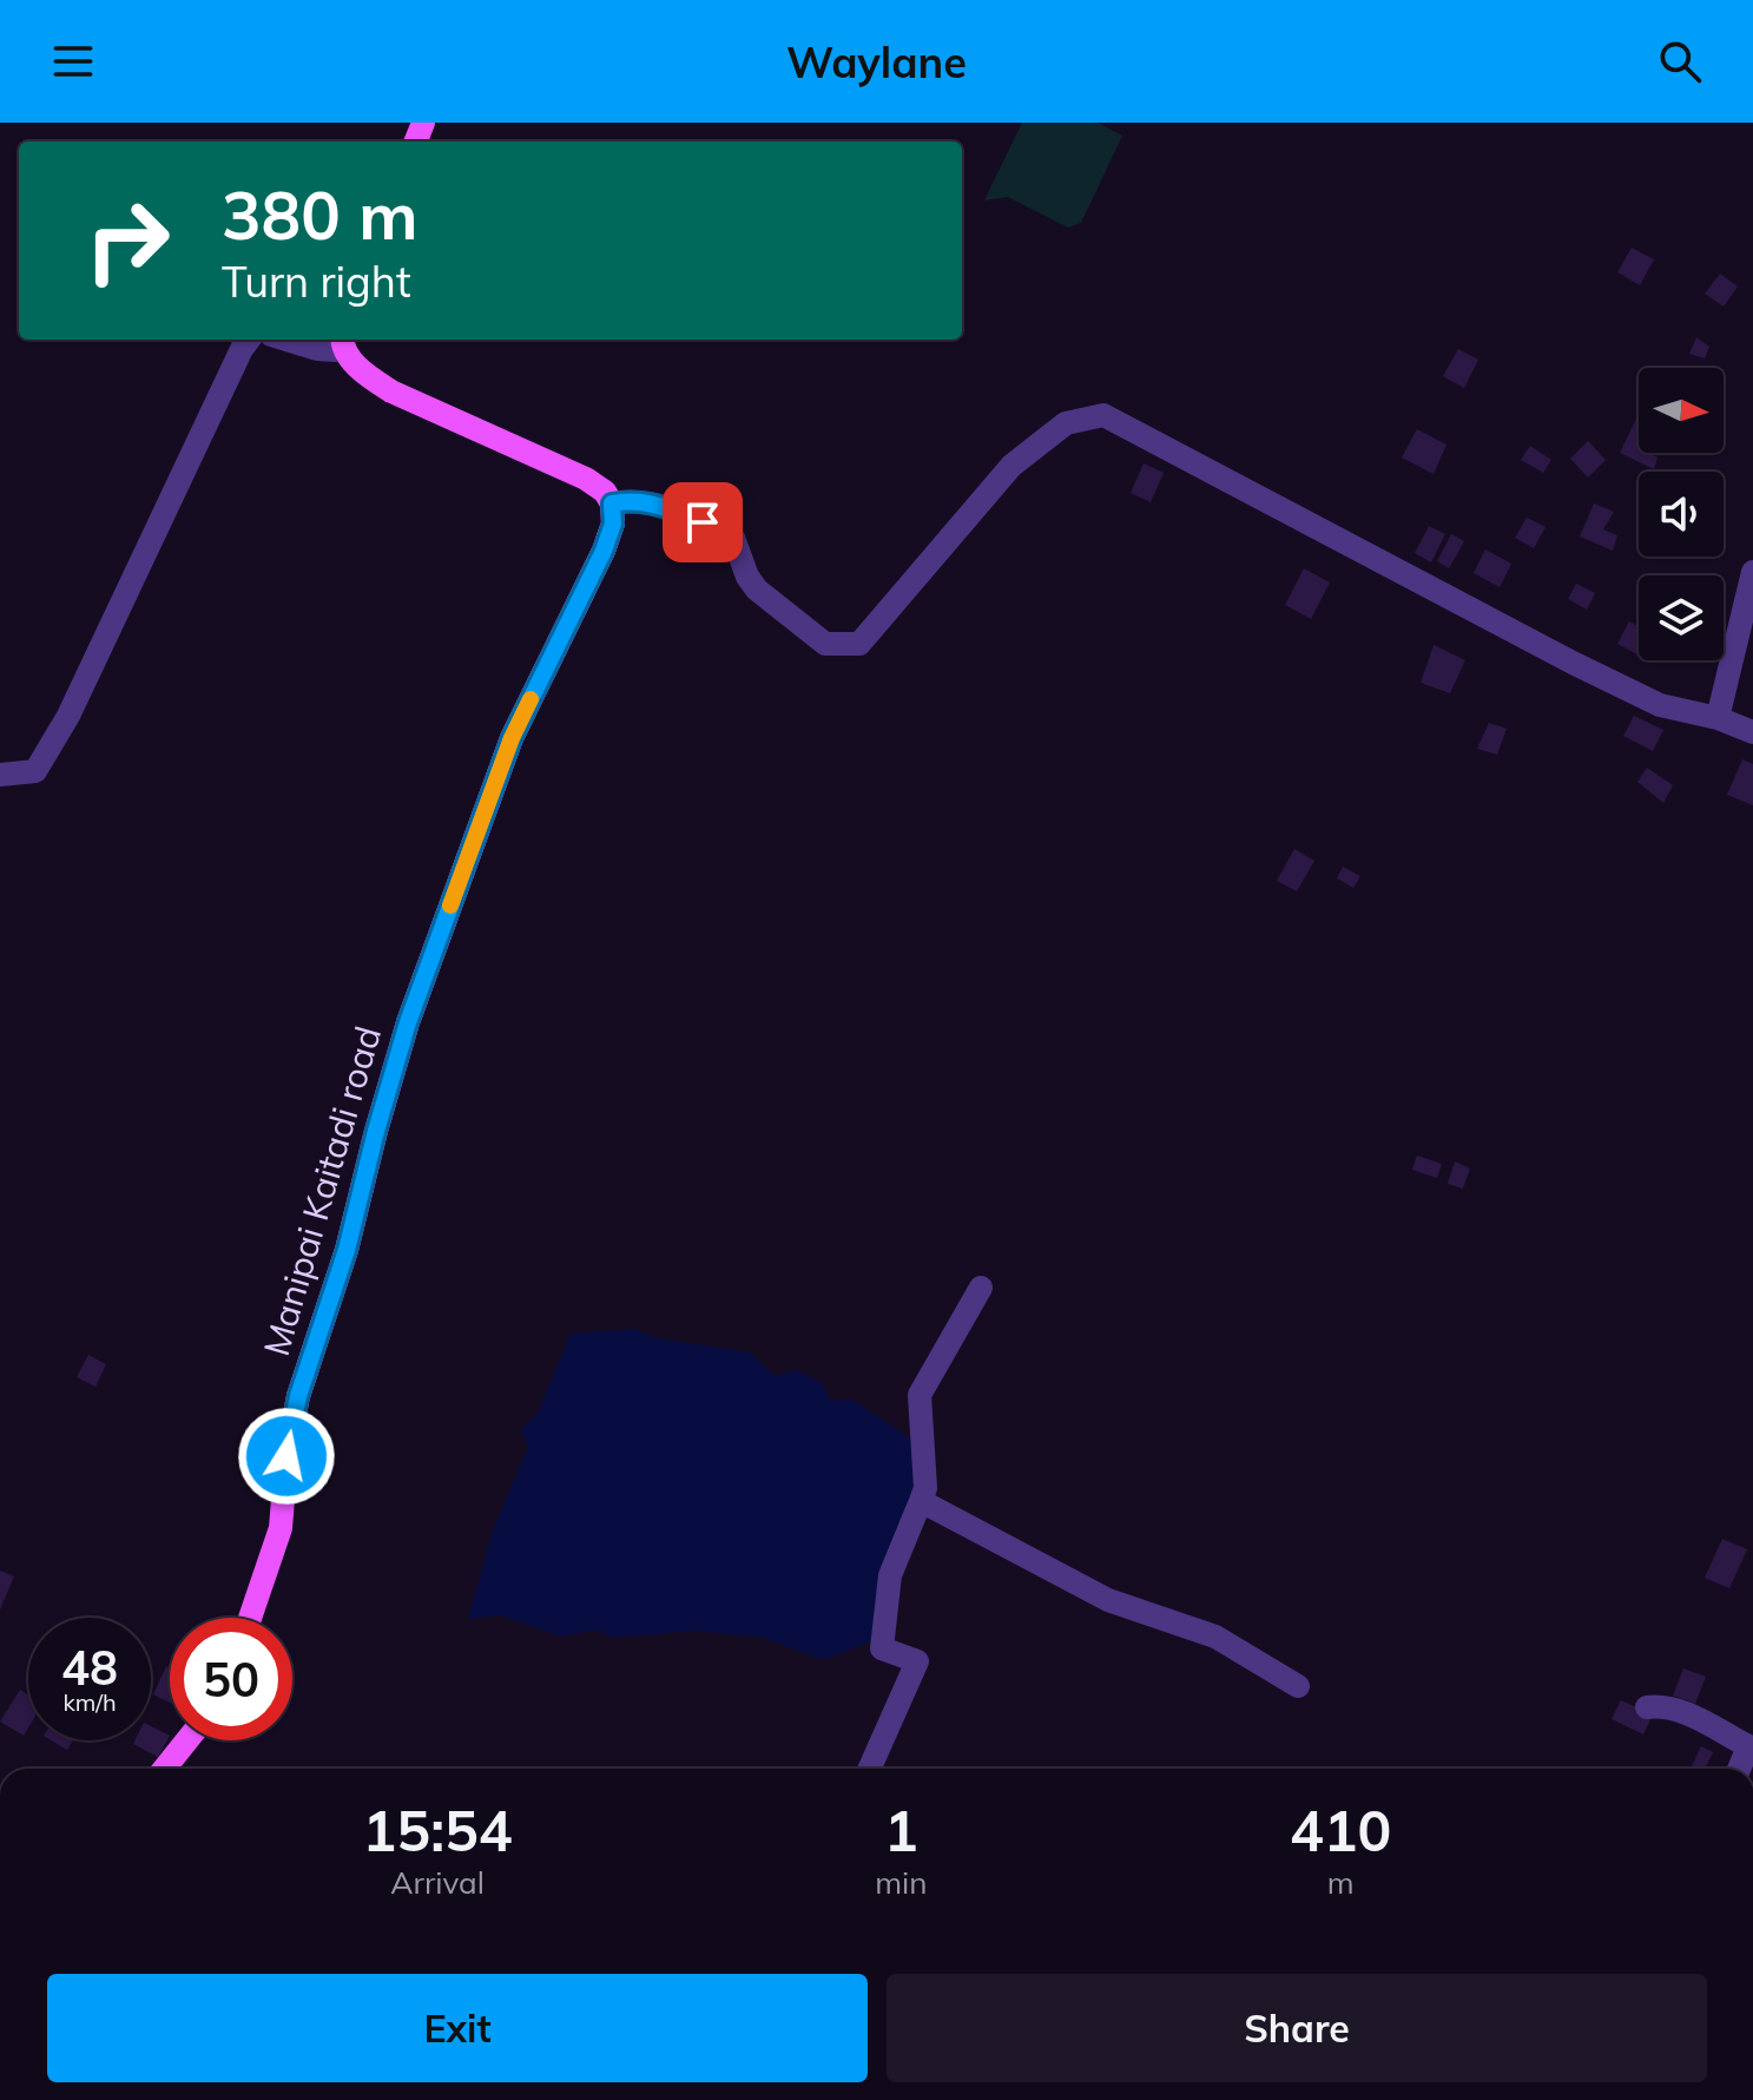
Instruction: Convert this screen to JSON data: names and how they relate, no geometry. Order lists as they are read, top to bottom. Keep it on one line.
{"streets":{"main road":["Manipai Kaitadi road"]},"north":"right","page":{"header":"Waylane","turn":["380 m","Turn right"],"speed":"48 km/h","limit":"50","eta":["15:54","Arrival","1","min","410","m"],"buttons":["Exit","Share"]}}
